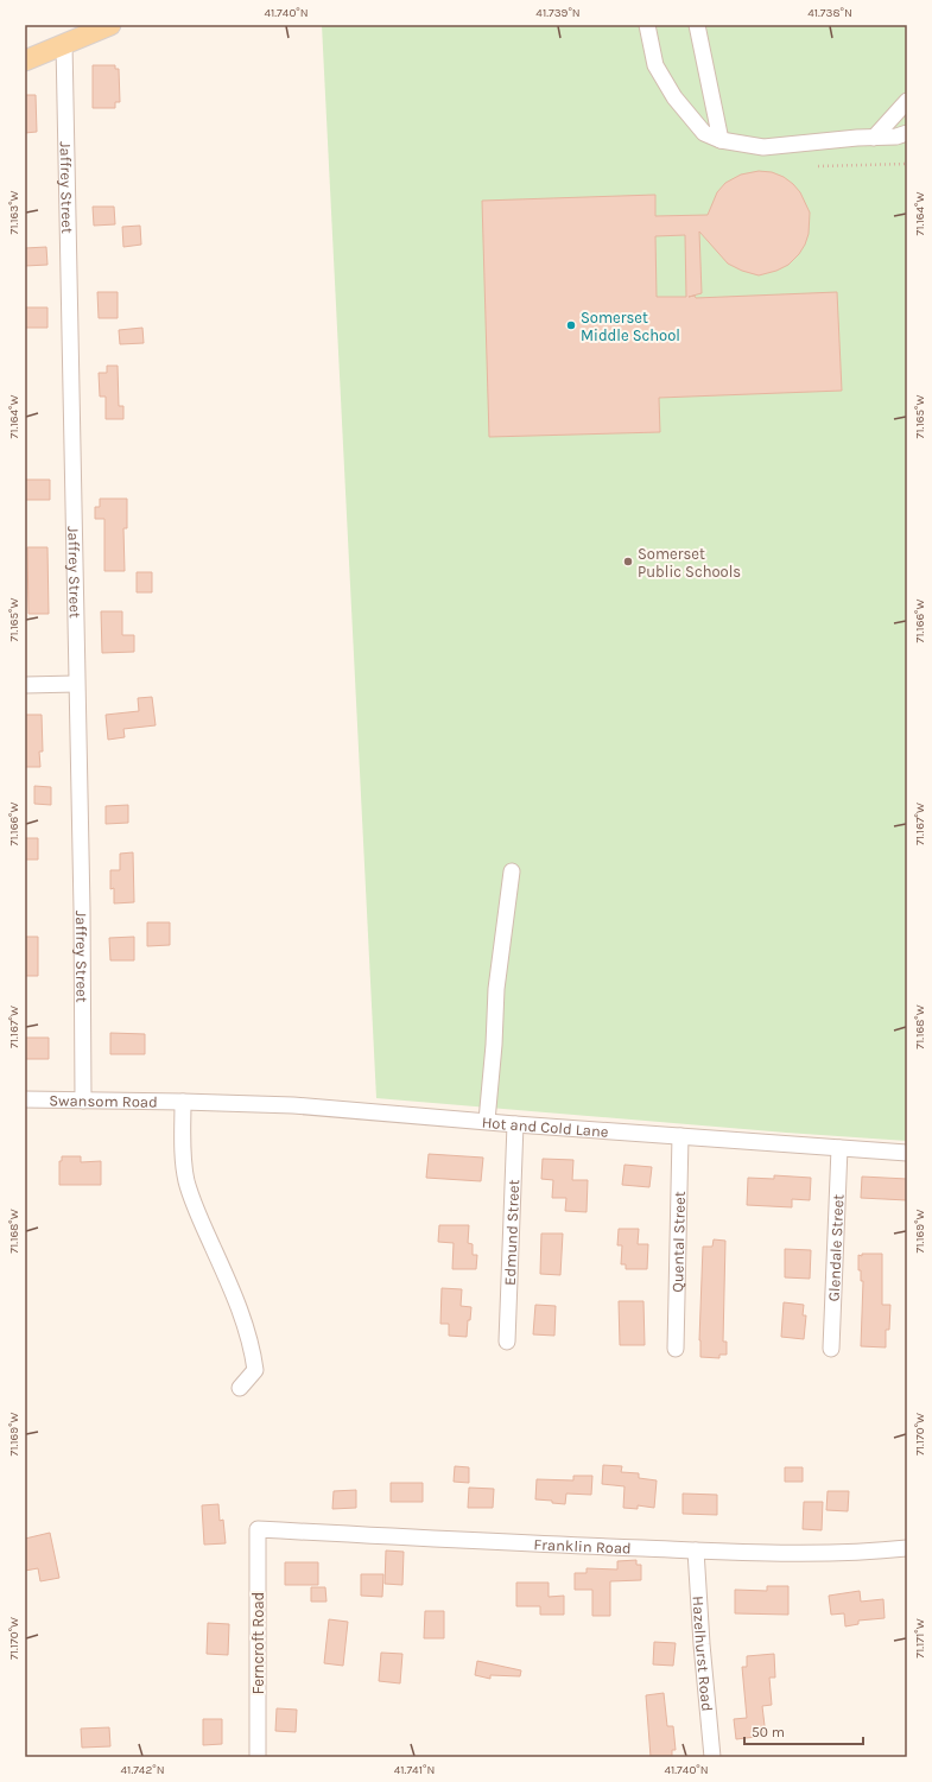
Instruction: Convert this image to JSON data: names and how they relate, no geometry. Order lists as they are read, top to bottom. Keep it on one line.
{"streets":{"street":["Jaffrey Street","Swansom Road","Hot and Cold Lane","Edmund Street","Quental Street","Glendale Street","Franklin Road","Ferncroft Road","Hazelhurst Road"]},"crossings":[["Jaffrey Street","Swansom Road"],["Swansom Road","Hot and Cold Lane"],["Hot and Cold Lane","Edmund Street"],["Hot and Cold Lane","Quental Street"],["Hot and Cold Lane","Glendale Street"],["Franklin Road","Ferncroft Road"],["Franklin Road","Hazelhurst Road"]],"places":["Somerset Middle School","Somerset Public Schools"],"scale_bar":"50 m","coordinates":["41.740°N","41.739°N","41.738°N","71.163°W","71.164°W","71.165°W","71.166°W","71.167°W","71.168°W","71.169°W","71.170°W","71.171°W","41.742°N","41.741°N"]}
